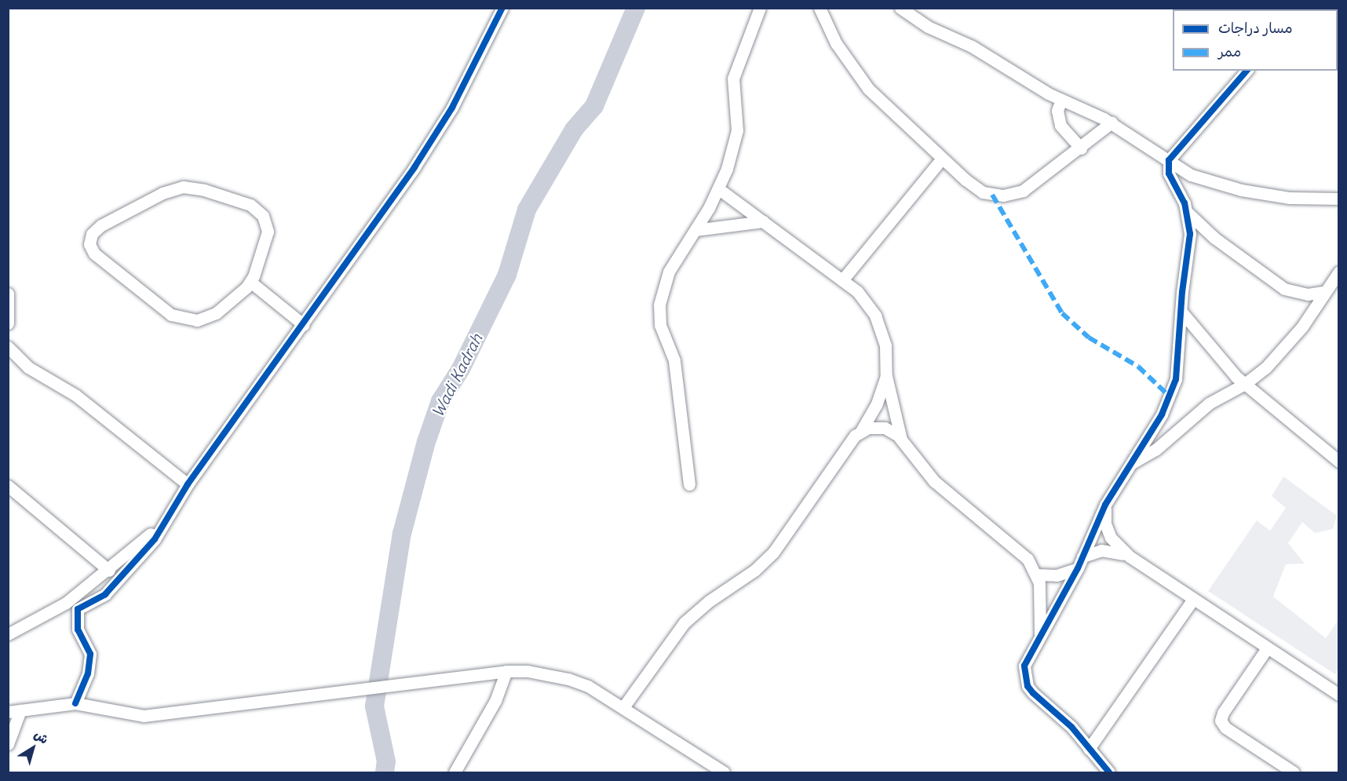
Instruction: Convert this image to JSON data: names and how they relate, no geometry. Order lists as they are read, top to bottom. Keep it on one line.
{"water":["Wadi Kadrah"],"legend":["مسار دراجات","ممر"],"north":"top right"}
